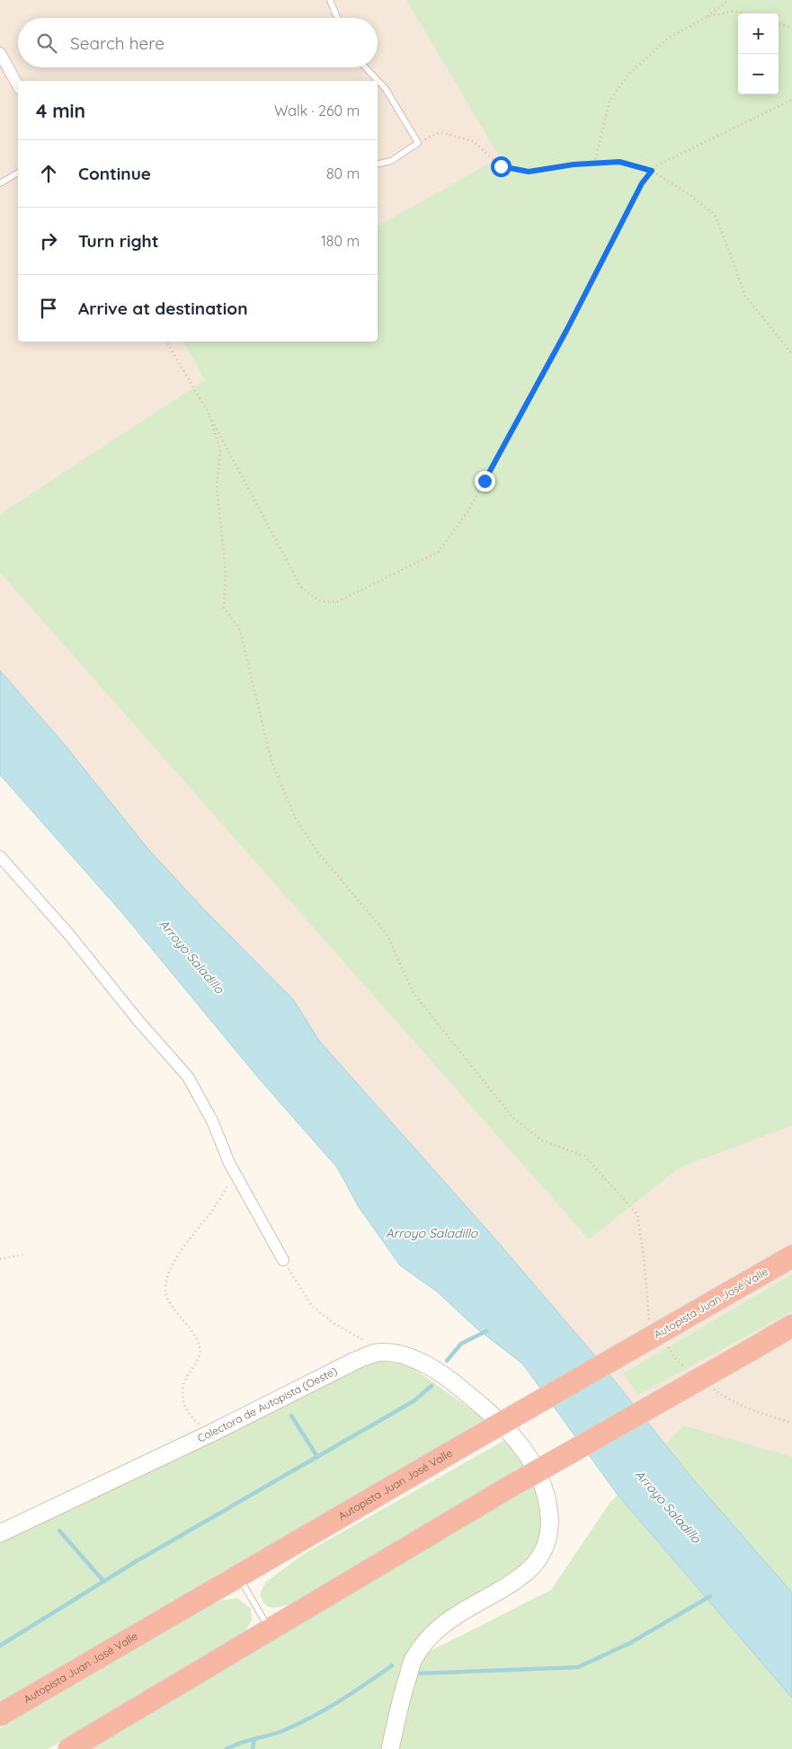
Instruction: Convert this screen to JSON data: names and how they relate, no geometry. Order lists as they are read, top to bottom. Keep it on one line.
{"streets":{"highway":["Autopista Juan José Valle"],"main road":["Colectora de Autopista (Oeste)"]},"water":["Arroyo Saladillo"],"page":{"map_buttons":["+","−"],"search":"Search here","heading":["4 min","Walk · 260 m"],"list":[["Continue","80 m"],["Turn right","180 m"],"Arrive at destination"]}}
